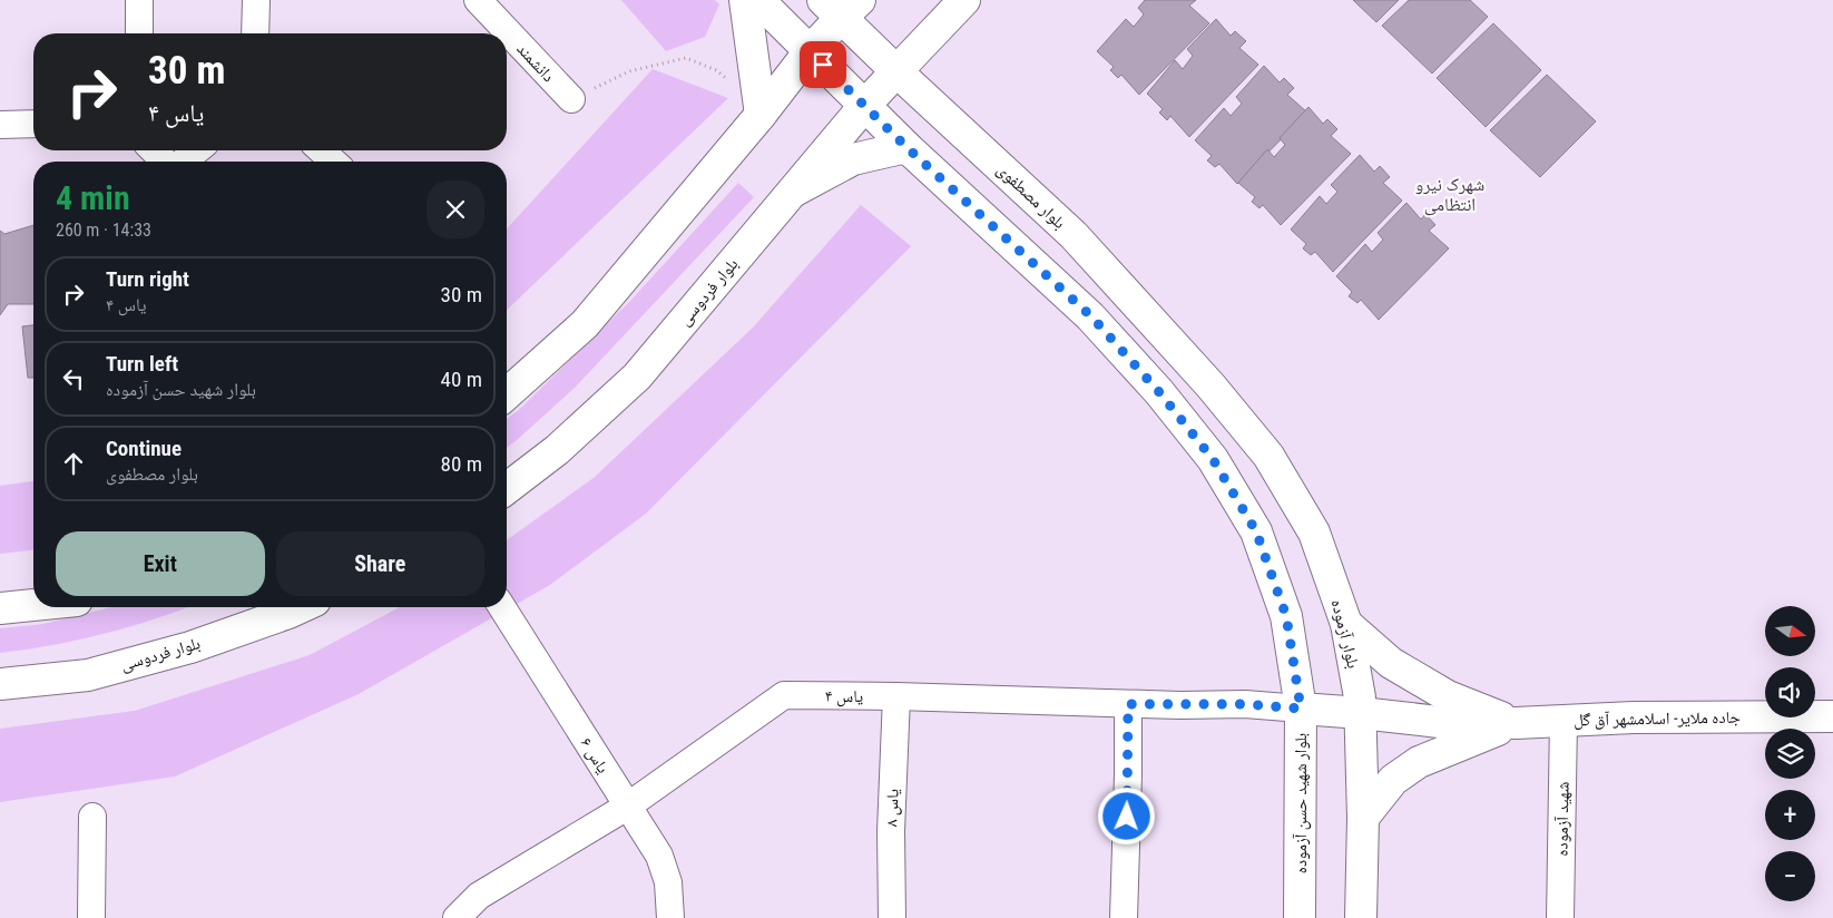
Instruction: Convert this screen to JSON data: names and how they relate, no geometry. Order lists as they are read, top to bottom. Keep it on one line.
{"streets":{"main road":["بلوار مصطفوی","بلوار فردوسی","بلوار آزموده","جاده ملایر- اسلامشهر آق گل","بلوار شهید حسن آزموده"],"street":["دانشمند","یاس ۴","یاس ۶","یاس ۸","شهید آزموده"]},"crossings":[["بلوار مصطفوی","بلوار فردوسی"],["بلوار مصطفوی","بلوار آزموده"],["بلوار آزموده","جاده ملایر- اسلامشهر آق گل"],["یاس ۴","جاده ملایر- اسلامشهر آق گل"],["یاس ۴","یاس ۶"],["یاس ۴","بلوار شهید حسن آزموده"],["یاس ۴","یاس ۸"],["جاده ملایر- اسلامشهر آق گل","بلوار شهید حسن آزموده"],["جاده ملایر- اسلامشهر آق گل","شهید آزموده"]],"districts":["شهرک نیرو انتظامی"],"north":"right","page":{"turn":["30 m","یاس ۴"],"heading":["4 min","260 m · 14:33"],"list":[{"name":"Turn right","note":"یاس ۴","value":"30 m"},{"name":"Turn left","note":"بلوار شهید حسن آزموده","value":"40 m"},{"name":"Continue","note":"بلوار مصطفوی","value":"80 m"}],"buttons":["Exit","Share"],"map_buttons":["+","−"]}}
